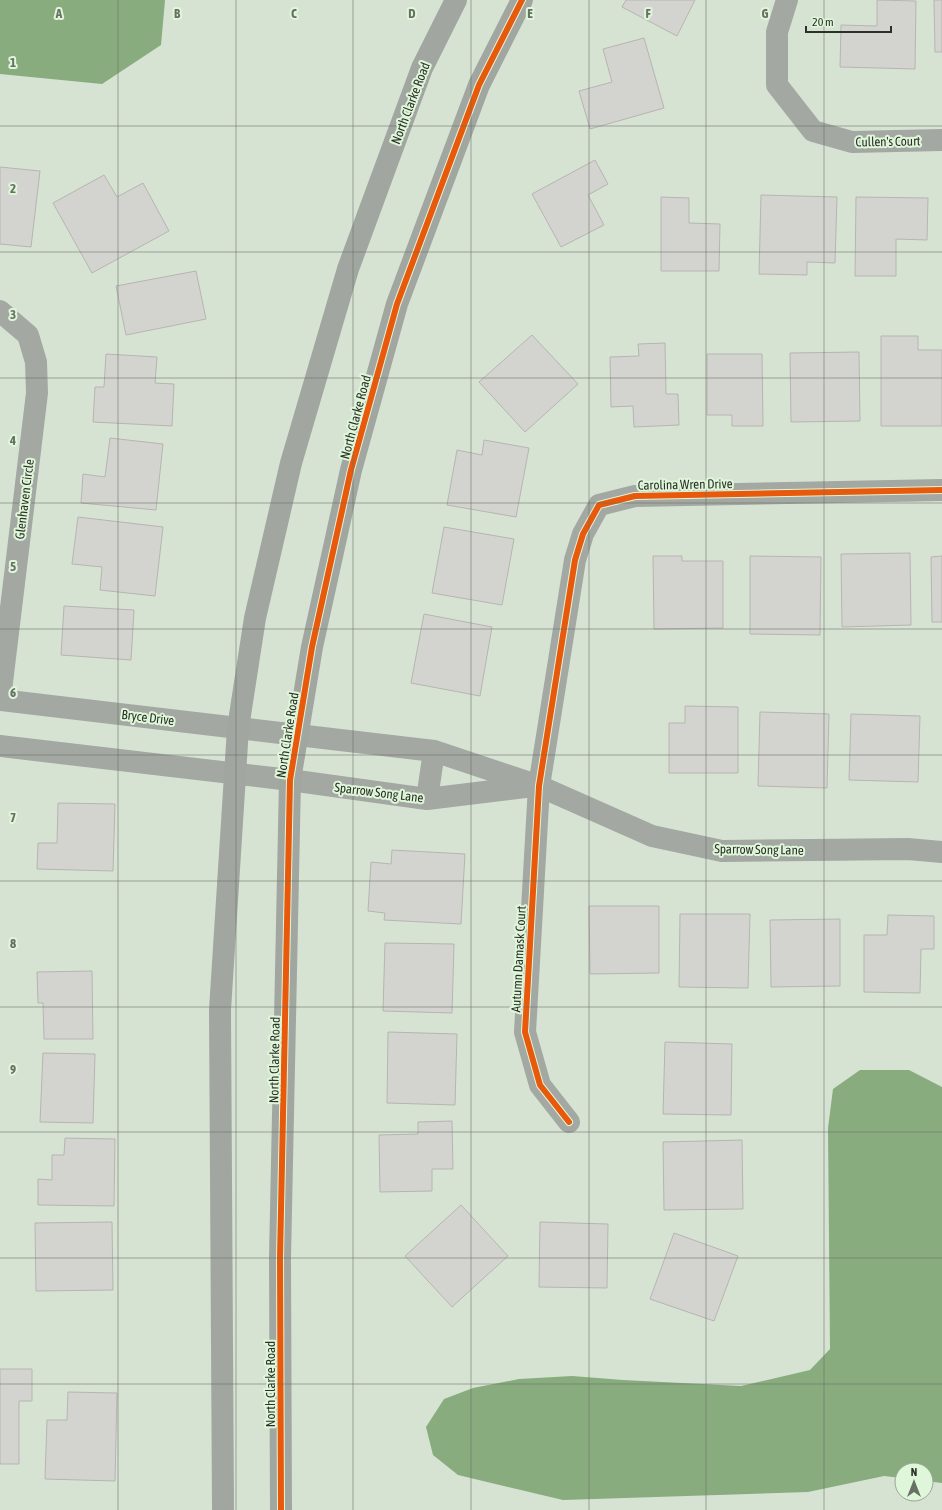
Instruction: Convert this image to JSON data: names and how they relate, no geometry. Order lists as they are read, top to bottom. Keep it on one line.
{"streets":{"street":["North Clarke Road","Cullen's Court","Carolina Wren Drive","Glenhaven Circle","Bryce Drive","Sparrow Song Lane","Autumn Damask Court"]},"crossings":[["North Clarke Road","Bryce Drive"],["North Clarke Road","Sparrow Song Lane"],["Carolina Wren Drive","Sparrow Song Lane"],["Carolina Wren Drive","Autumn Damask Court"],["Glenhaven Circle","Bryce Drive"],["Bryce Drive","Sparrow Song Lane"],["Sparrow Song Lane","Autumn Damask Court"]],"scale_bar":"20 m","north":"top","grid":{"columns":["A","B","C","D","E","F","G"],"rows":["1","2","3","4","5","6","7","8","9"]}}
